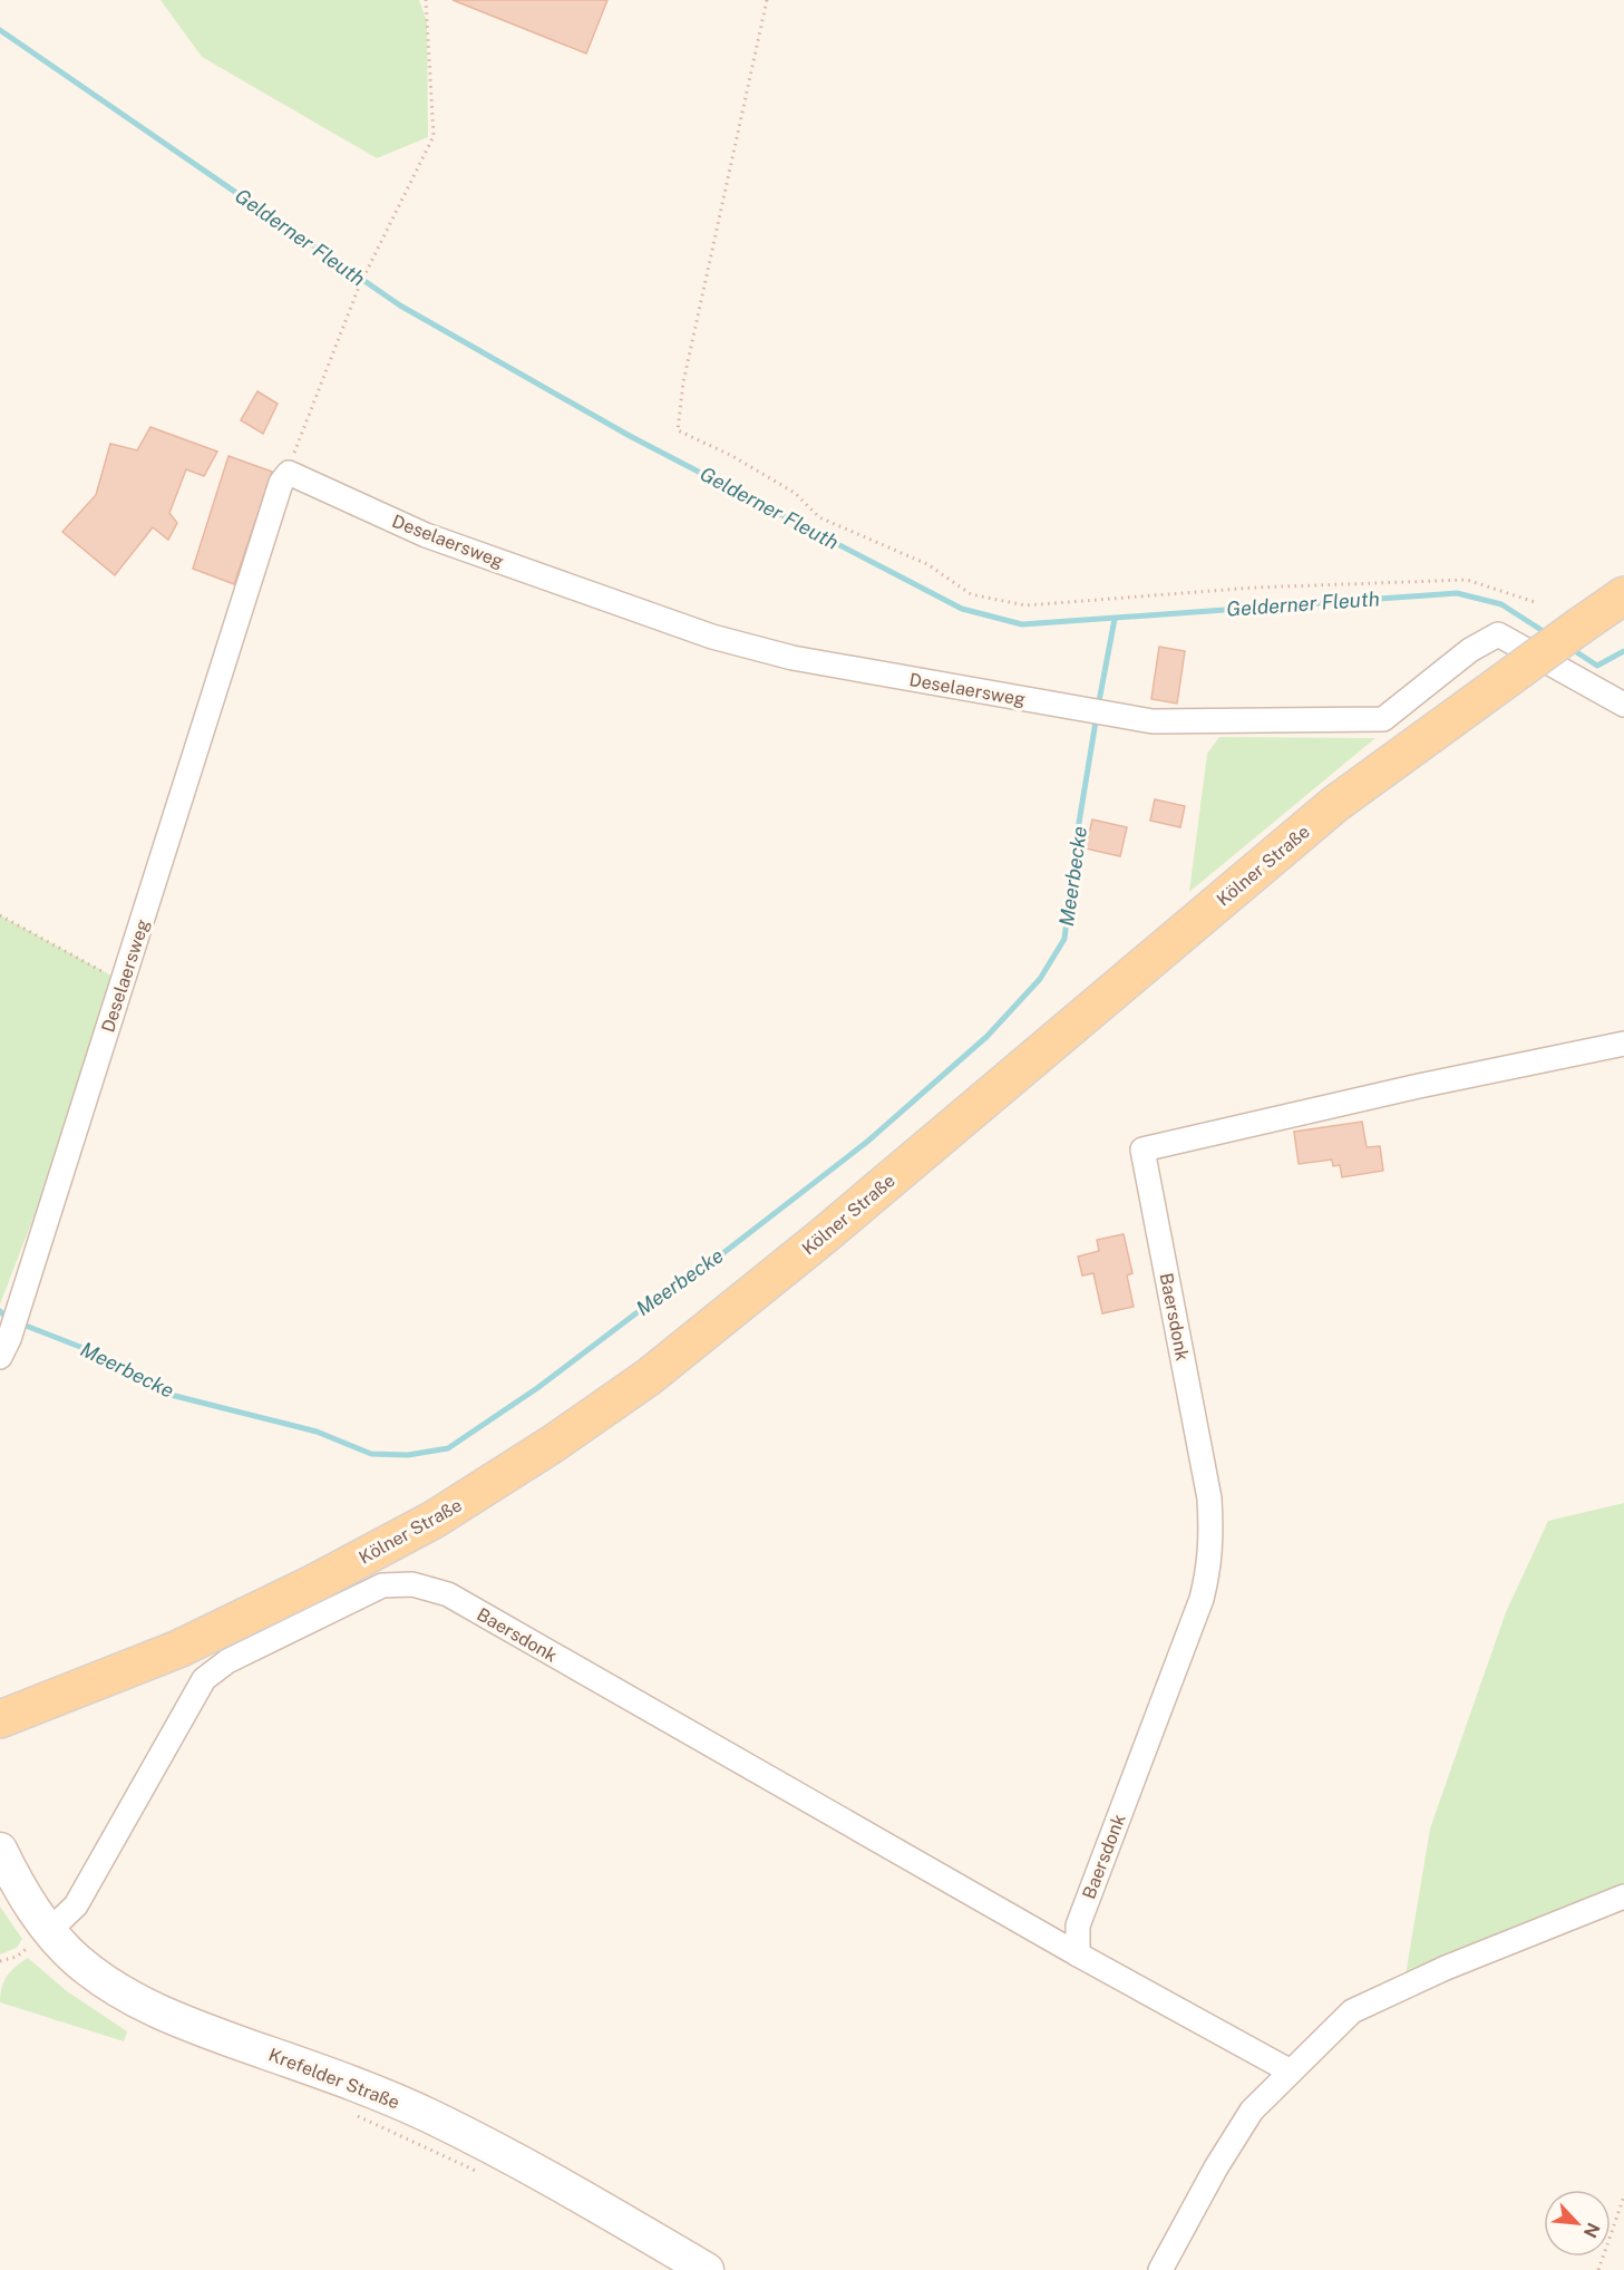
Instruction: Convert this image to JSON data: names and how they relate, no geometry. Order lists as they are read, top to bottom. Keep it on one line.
{"streets":{"main road":["Kölner Straße","Krefelder Straße"],"street":["Deselaersweg","Baersdonk"]},"crossings":[["Baersdonk","Krefelder Straße"]],"water":["Gelderner Fleuth","Meerbecke"],"north":"bottom right"}
